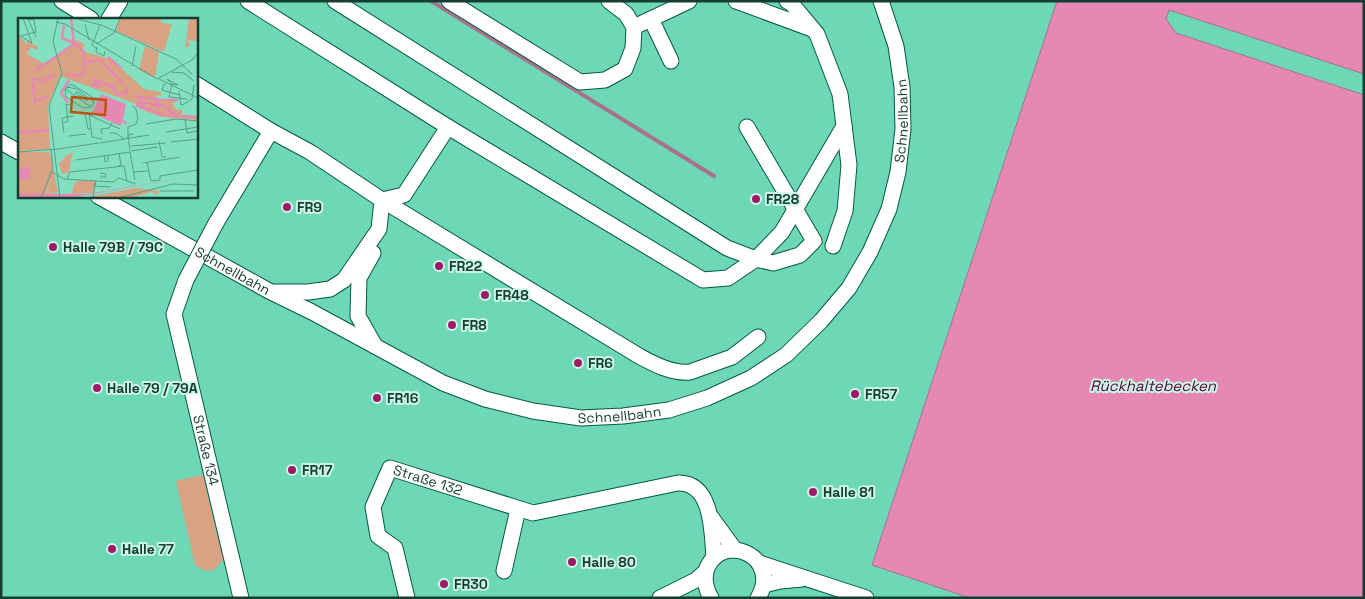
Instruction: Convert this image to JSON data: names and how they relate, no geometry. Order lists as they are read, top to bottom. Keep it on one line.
{"streets":{"street":["Schnellbahn","Straße 134","Straße 132"]},"water":["Rückhaltebecken"],"places":["FR28","FR9","Halle 79B / 79C","FR22","FR48","FR8","FR6","Halle 79 / 79A","FR57","FR16","FR17","Halle 81","Halle 77","Halle 80","FR30"]}
